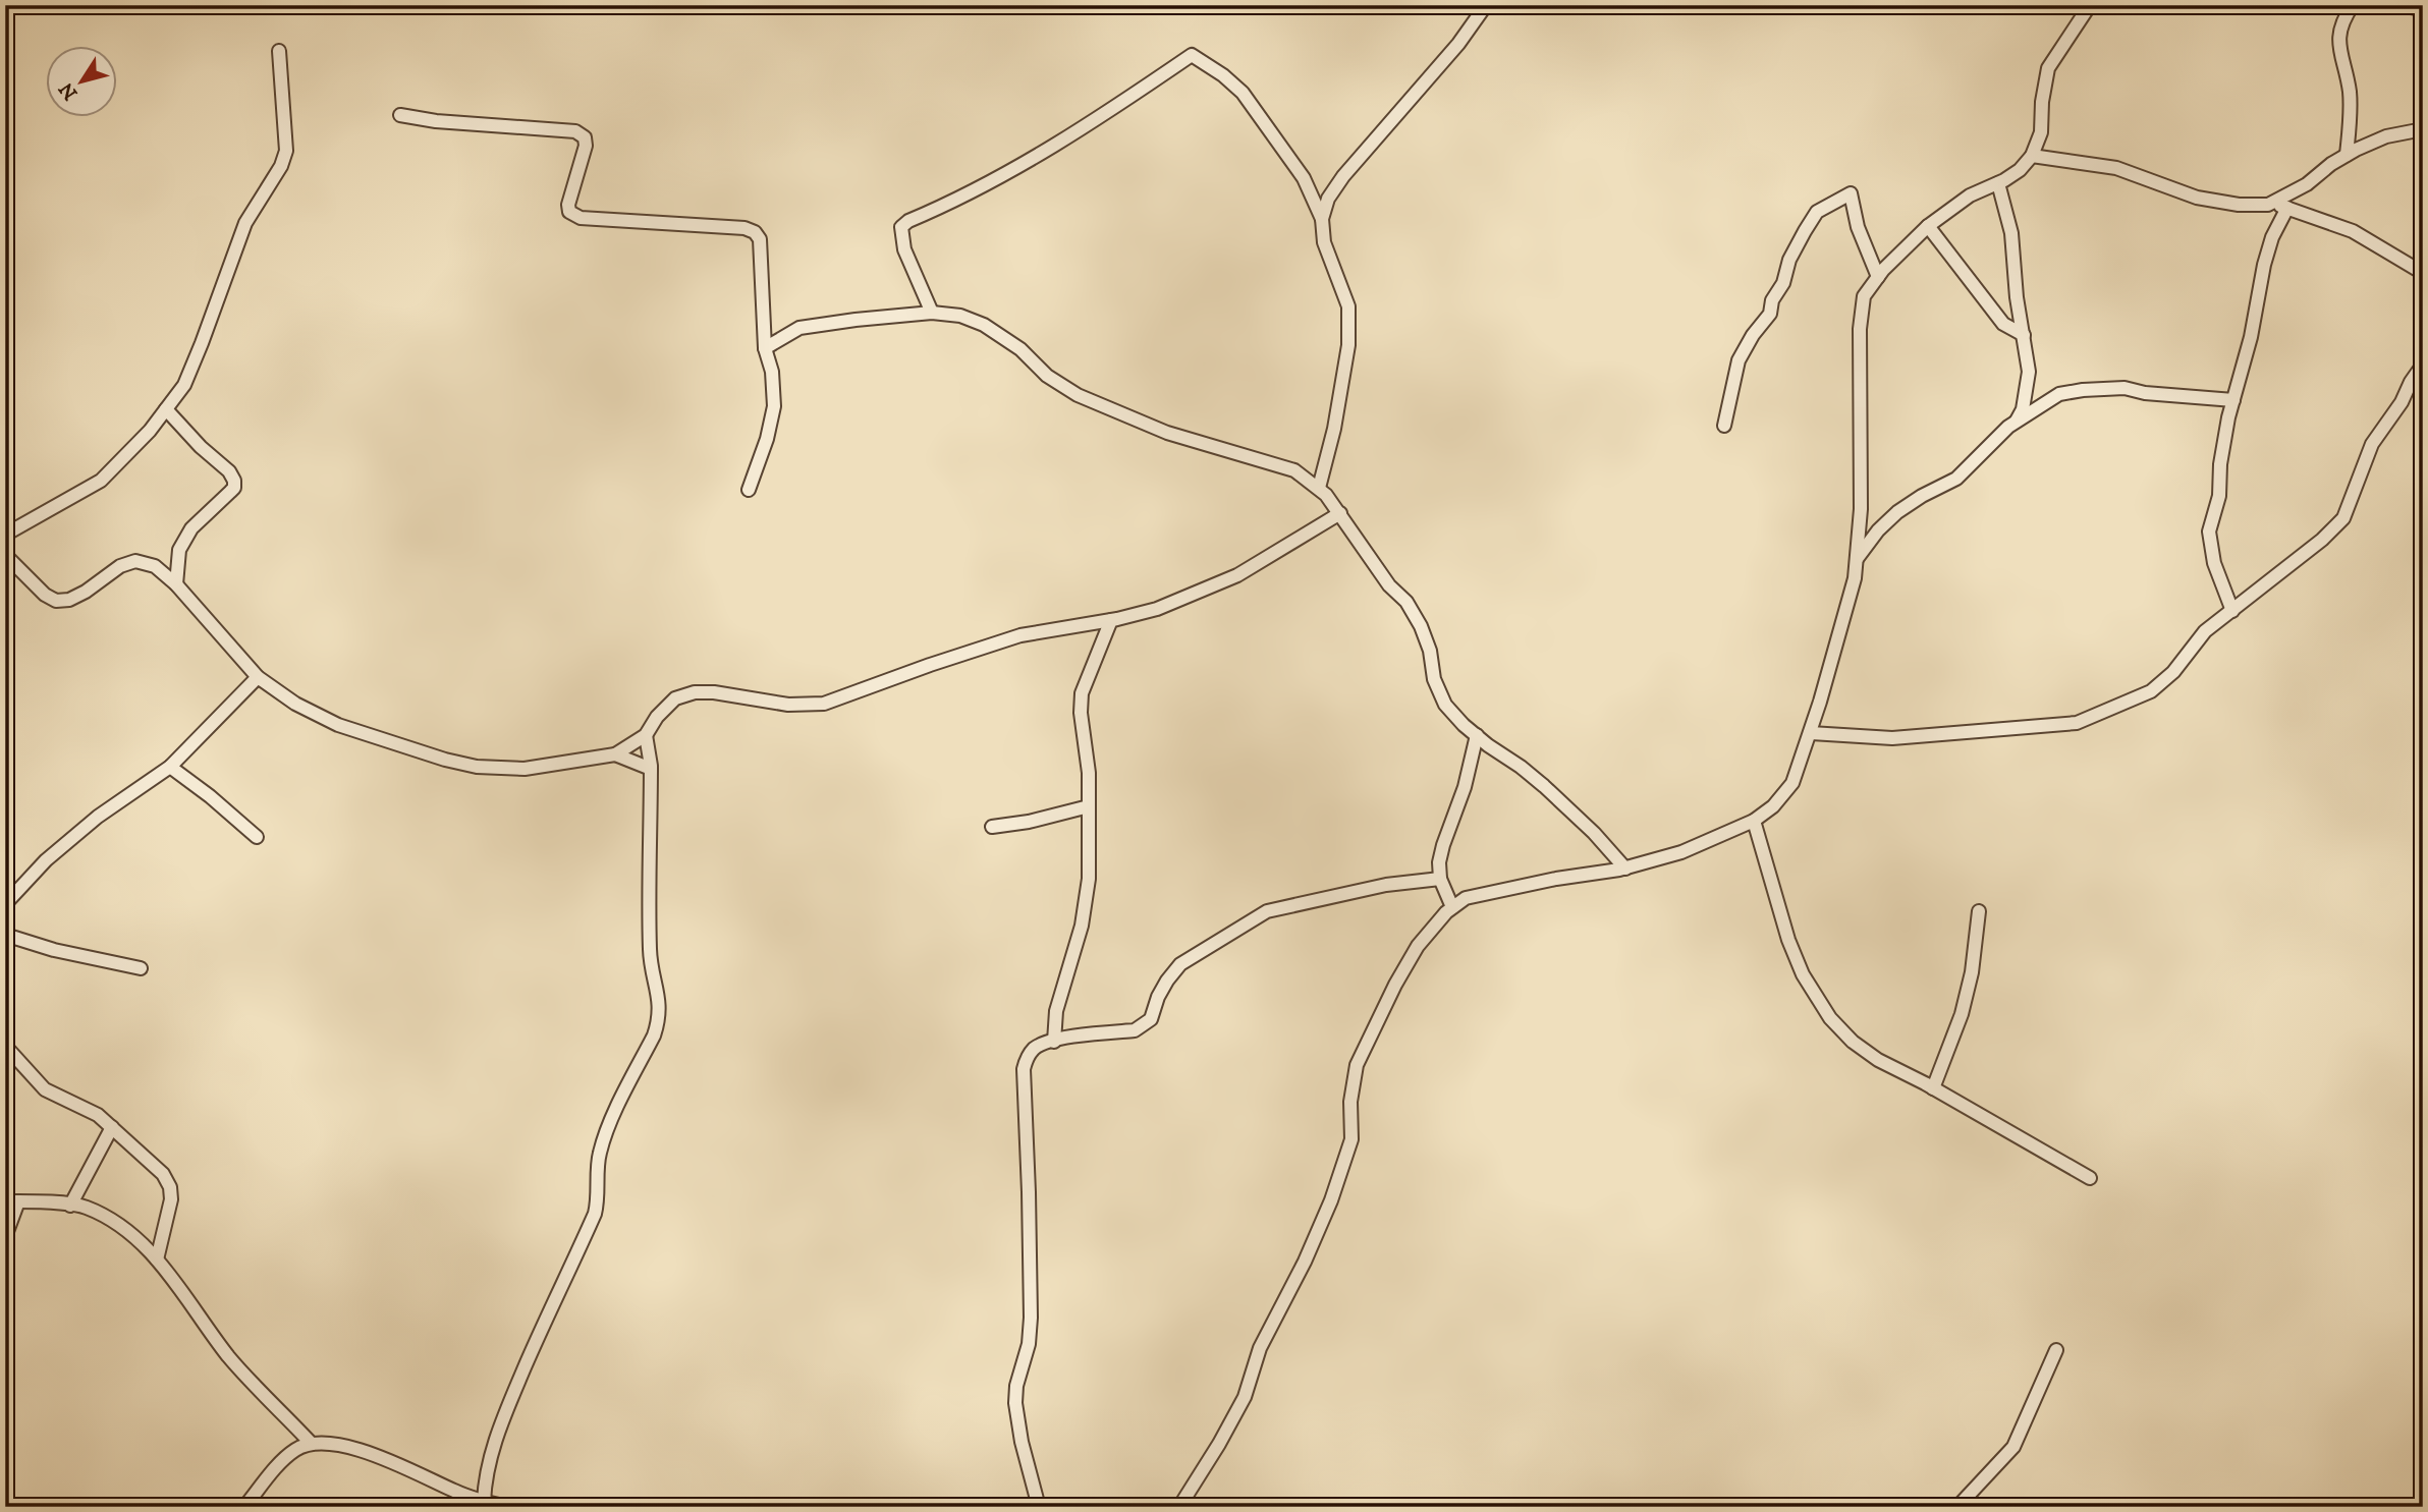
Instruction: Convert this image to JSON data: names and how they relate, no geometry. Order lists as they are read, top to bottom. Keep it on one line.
{"north":"bottom left"}
